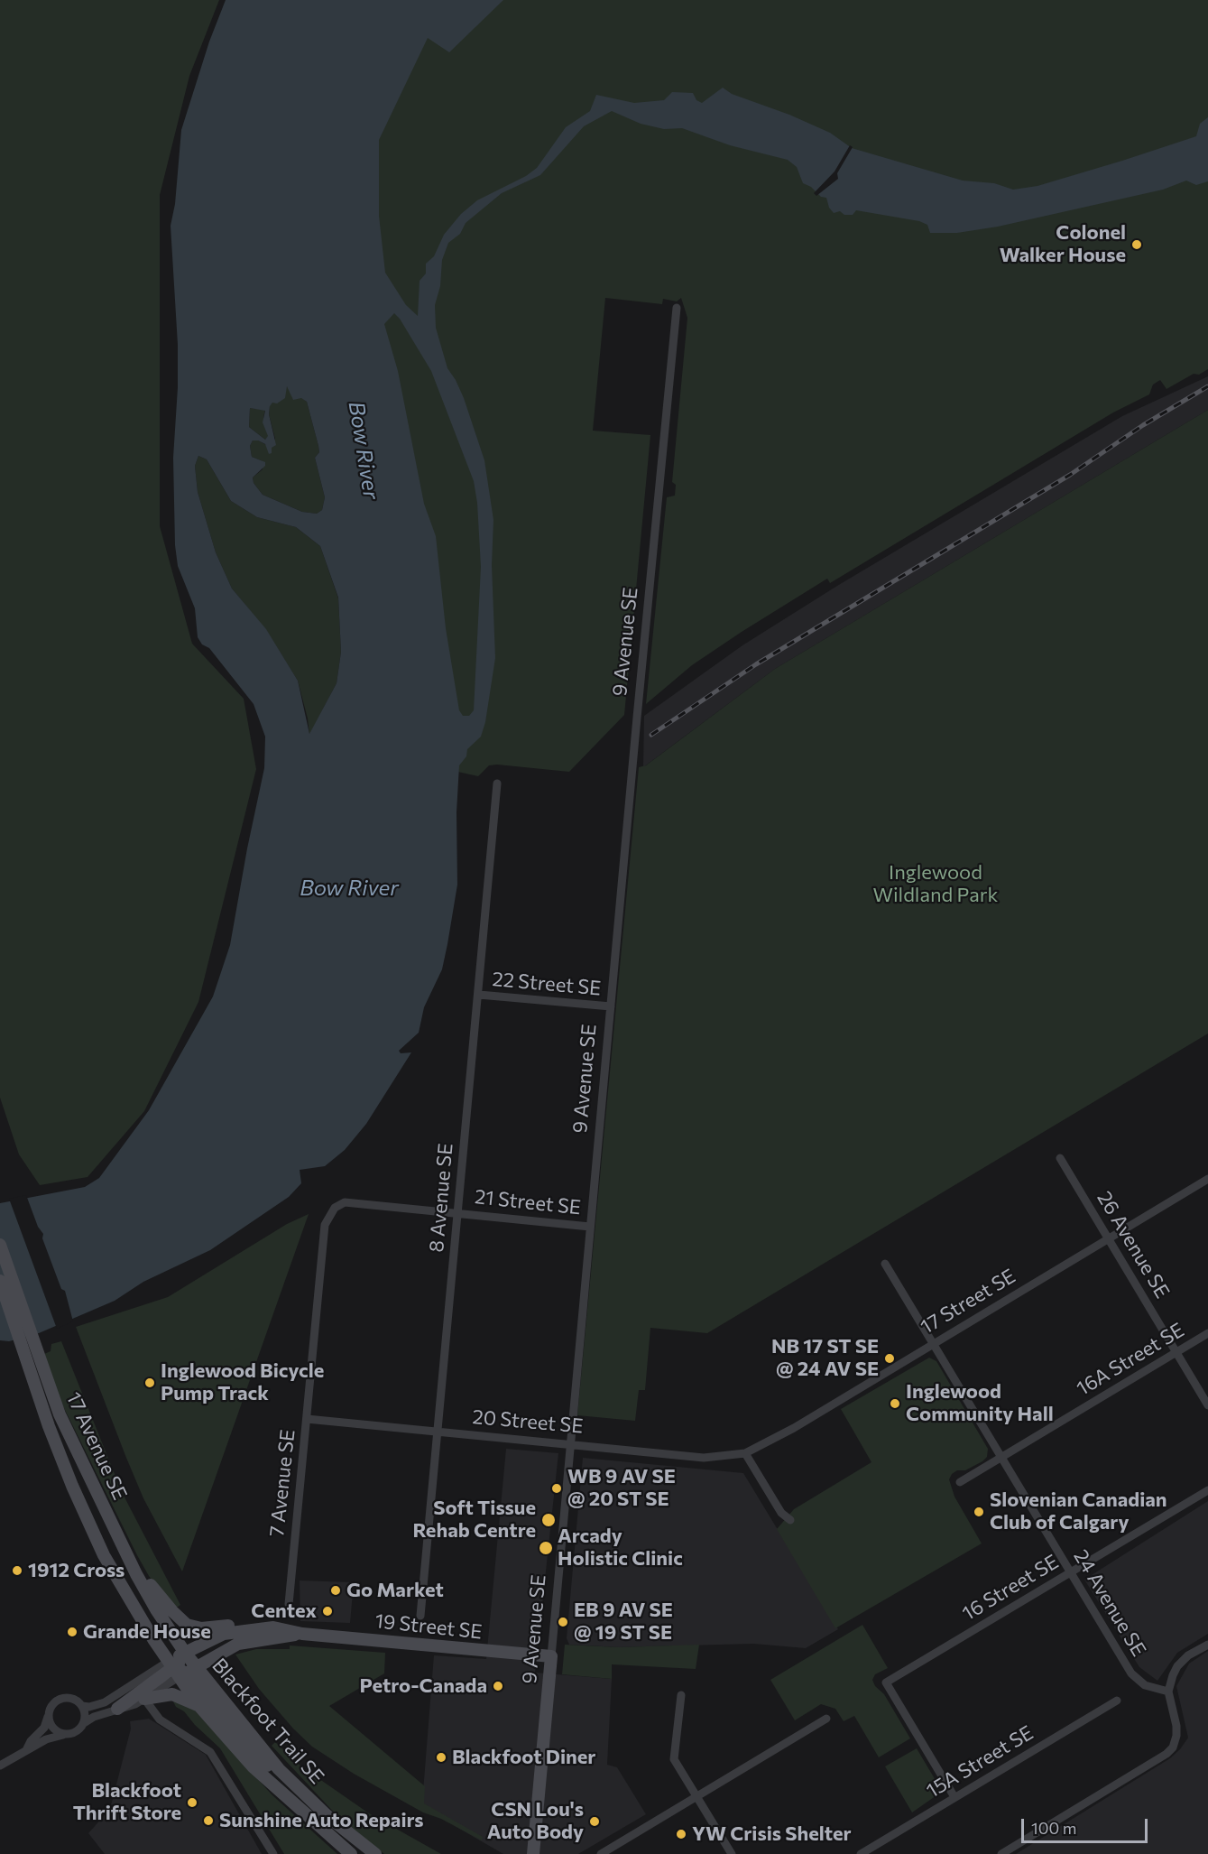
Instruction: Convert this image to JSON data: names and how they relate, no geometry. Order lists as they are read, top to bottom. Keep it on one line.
{"streets":{"main road":["9 Avenue SE","17 Avenue SE","19 Street SE","Blackfoot Trail SE"],"street":["22 Street SE","8 Avenue SE","21 Street SE","26 Avenue SE","17 Street SE","16A Street SE","20 Street SE","7 Avenue SE","16 Street SE","24 Avenue SE","15A Street SE"]},"crossings":[["9 Avenue SE","22 Street SE"],["9 Avenue SE","21 Street SE"],["9 Avenue SE","20 Street SE"],["9 Avenue SE","19 Street SE"],["22 Street SE","8 Avenue SE"],["8 Avenue SE","21 Street SE"],["8 Avenue SE","20 Street SE"],["21 Street SE","7 Avenue SE"],["26 Avenue SE","17 Street SE"],["26 Avenue SE","16A Street SE"],["17 Street SE","20 Street SE"],["17 Street SE","24 Avenue SE"],["16A Street SE","24 Avenue SE"],["20 Street SE","7 Avenue SE"],["17 Avenue SE","19 Street SE"],["17 Avenue SE","Blackfoot Trail SE"],["16 Street SE","24 Avenue SE"],["16 Street SE","15A Street SE"],["19 Street SE","Blackfoot Trail SE"]],"water":["Bow River"],"parks":["Inglewood Wildland Park"],"places":["Colonel Walker House","NB 17 ST SE @ 24 AV SE","Inglewood Bicycle Pump Track","Inglewood Community Hall","WB 9 AV SE @ 20 ST SE","Slovenian Canadian Club of Calgary","Soft Tissue Rehab Centre","Arcady Holistic Clinic","1912 Cross","Go Market","Centex","EB 9 AV SE @ 19 ST SE","Grande House","Petro-Canada","Blackfoot Diner","Blackfoot Thrift Store","Sunshine Auto Repairs","CSN Lou's Auto Body","YW Crisis Shelter"],"scale_bar":"100 m"}
